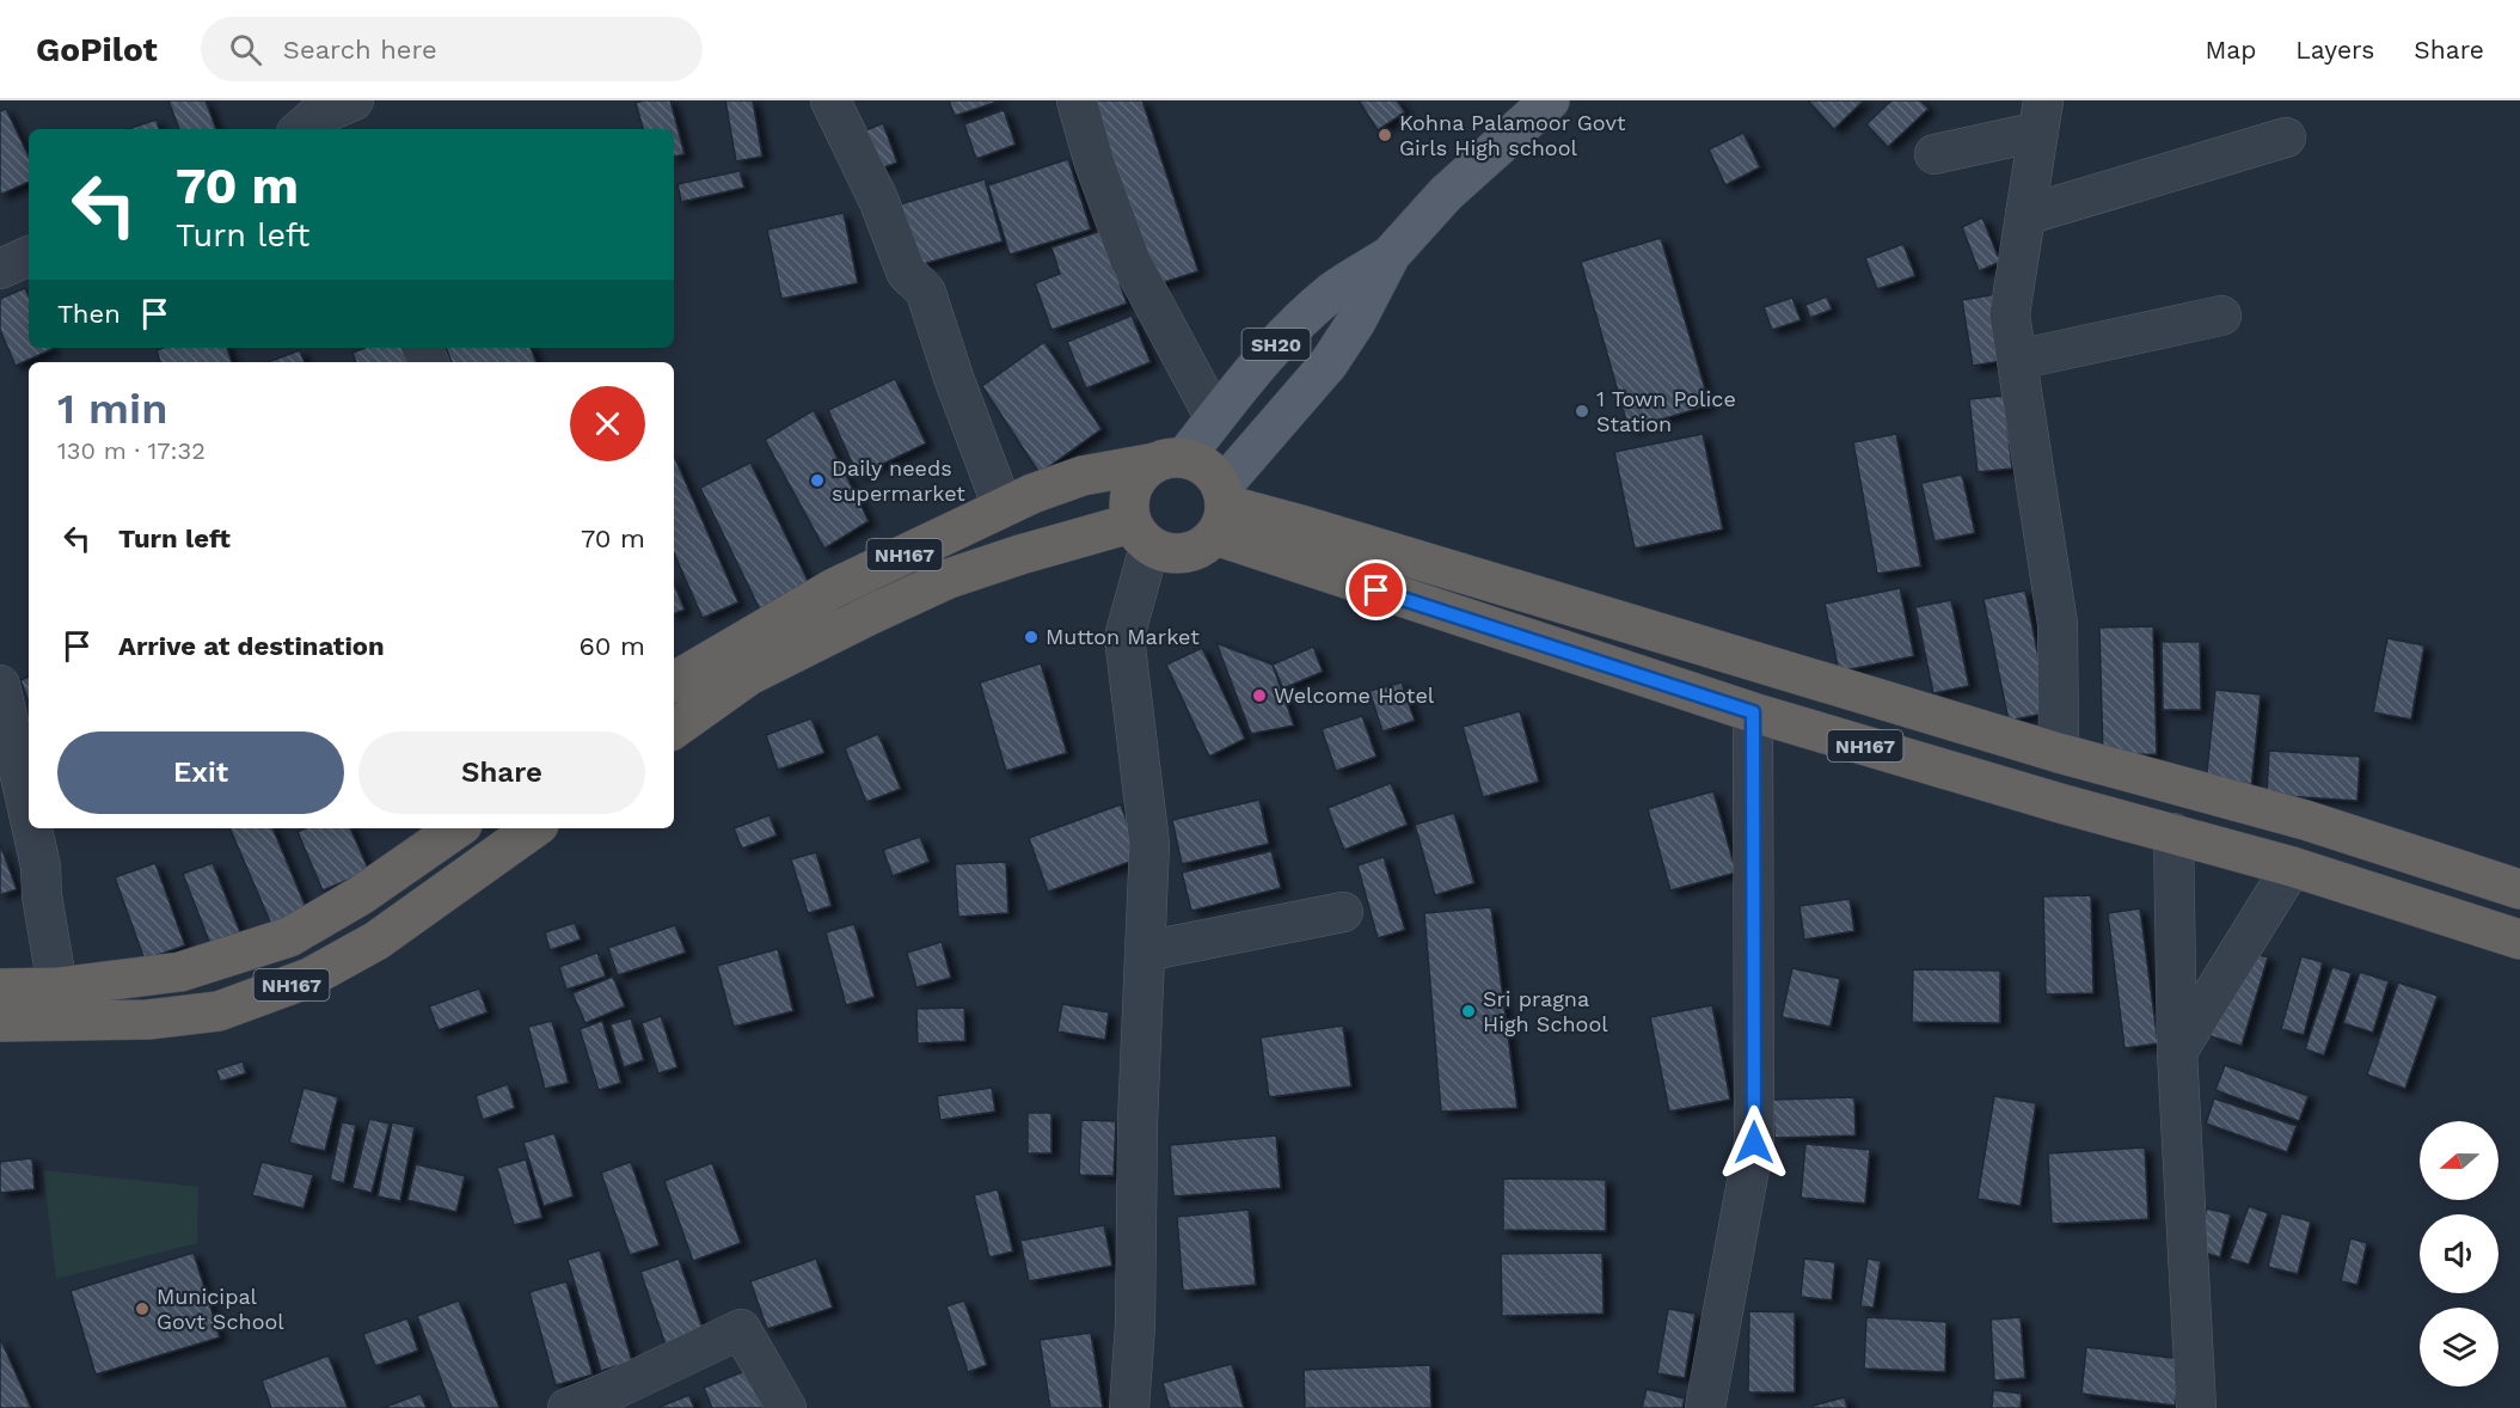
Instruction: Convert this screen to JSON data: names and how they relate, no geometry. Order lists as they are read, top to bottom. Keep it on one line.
{"streets":{"highway":["NH167"],"main road":["SH20"]},"crossings":[["SH20","NH167"]],"places":["Kohna Palamoor Govt Girls High school","1 Town Police Station","Daily needs supermarket","Mutton Market","Welcome Hotel","Sri pragna High School","Municipal Govt School"],"north":"left","page":{"header":"GoPilot","search":"Search here","nav":["Map","Layers","Share"],"turn":["70 m","Turn left"],"then":"Then","heading":["1 min","130 m · 17:32"],"list":[{"name":"Turn left","value":"70 m"},{"name":"Arrive at destination","value":"60 m"}],"buttons":["Exit","Share"]}}
